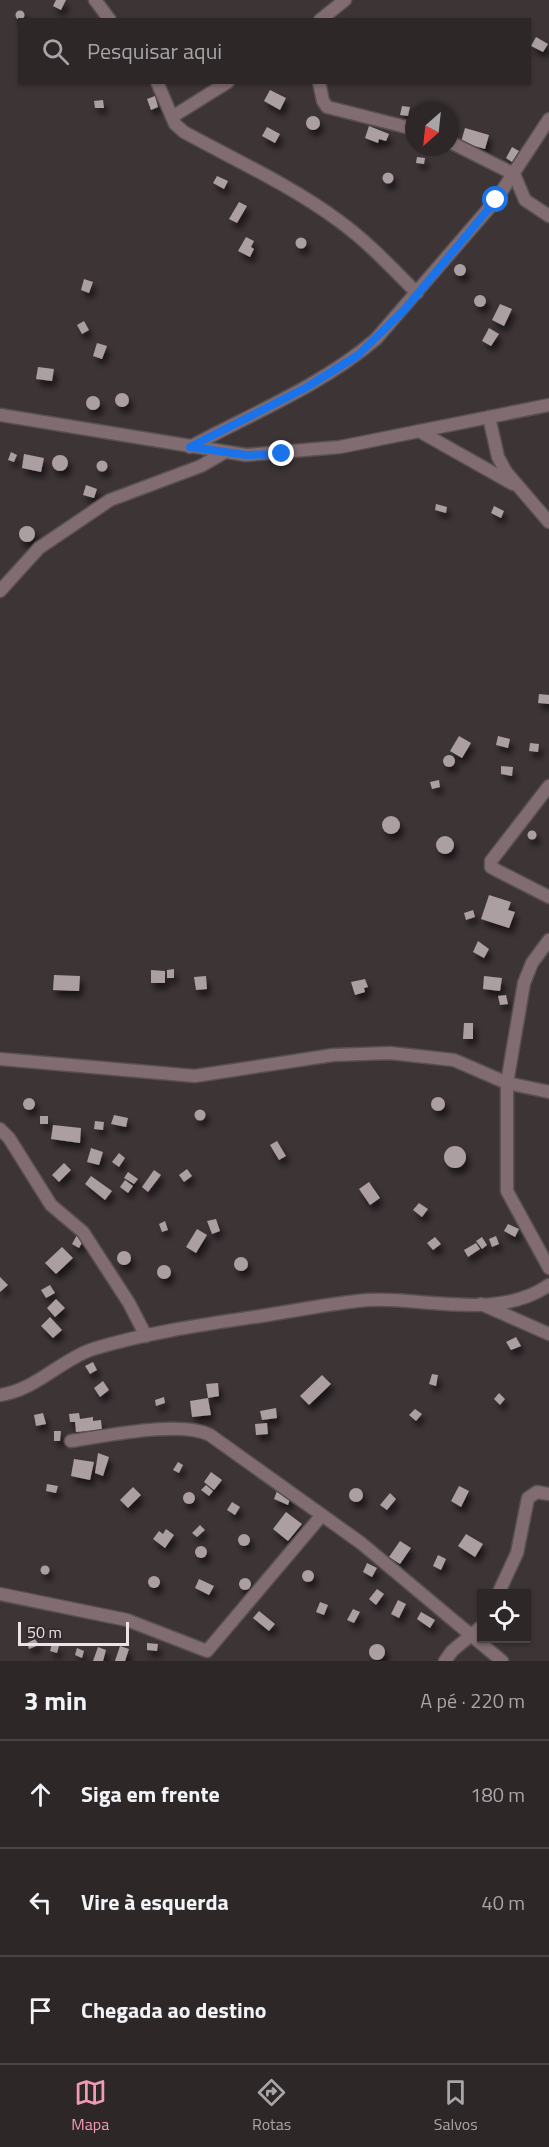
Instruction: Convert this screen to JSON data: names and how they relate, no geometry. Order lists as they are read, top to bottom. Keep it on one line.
{"scale_bar":"50 m","north":"bottom left","page":{"search":"Pesquisar aqui","scale":"50 m","heading":["3 min","A pé · 220 m"],"list":[["Siga em frente","180 m"],["Vire à esquerda","40 m"],"Chegada ao destino"],"nav":["Mapa","Rotas","Salvos"]}}
